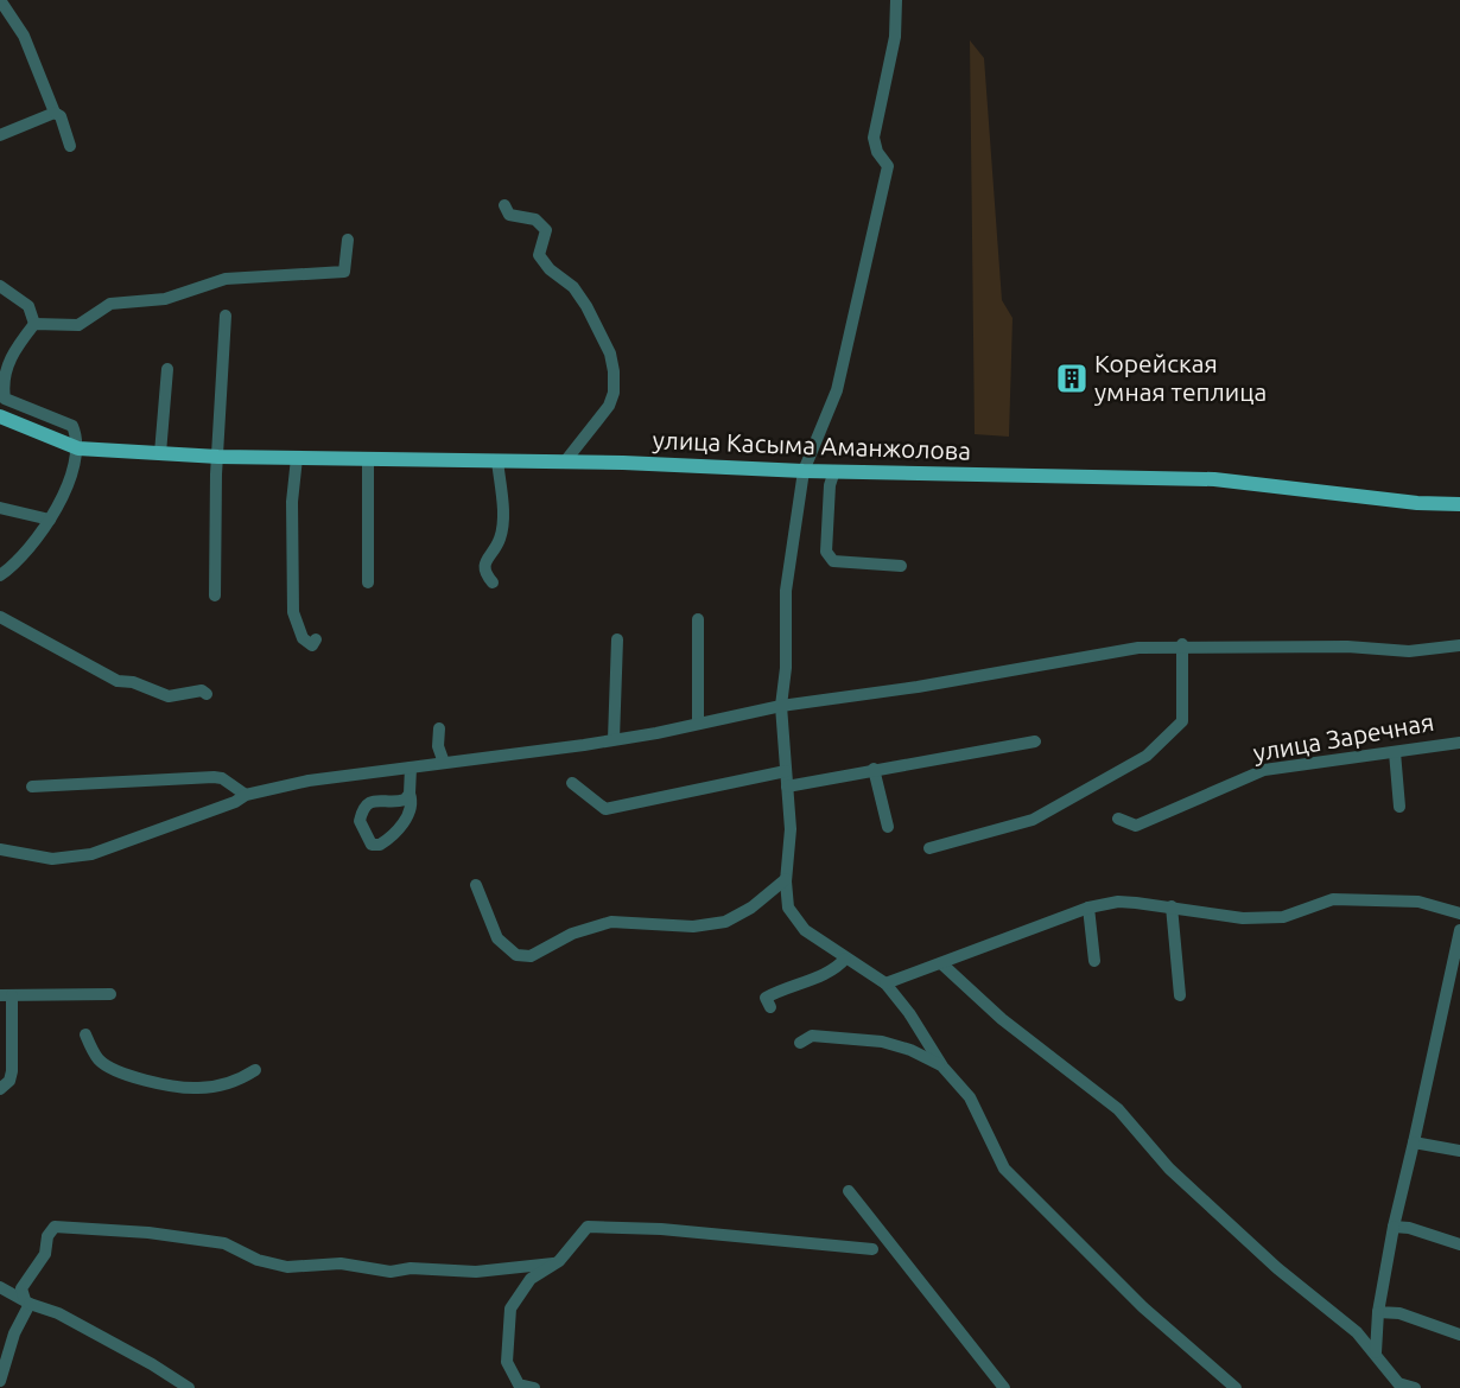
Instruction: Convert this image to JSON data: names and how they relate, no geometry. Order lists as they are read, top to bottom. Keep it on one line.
{"streets":{"main road":["улица Касыма Аманжолова"],"street":["улица Заречная"]},"places":{"building":["Корейская умная теплица"]}}
